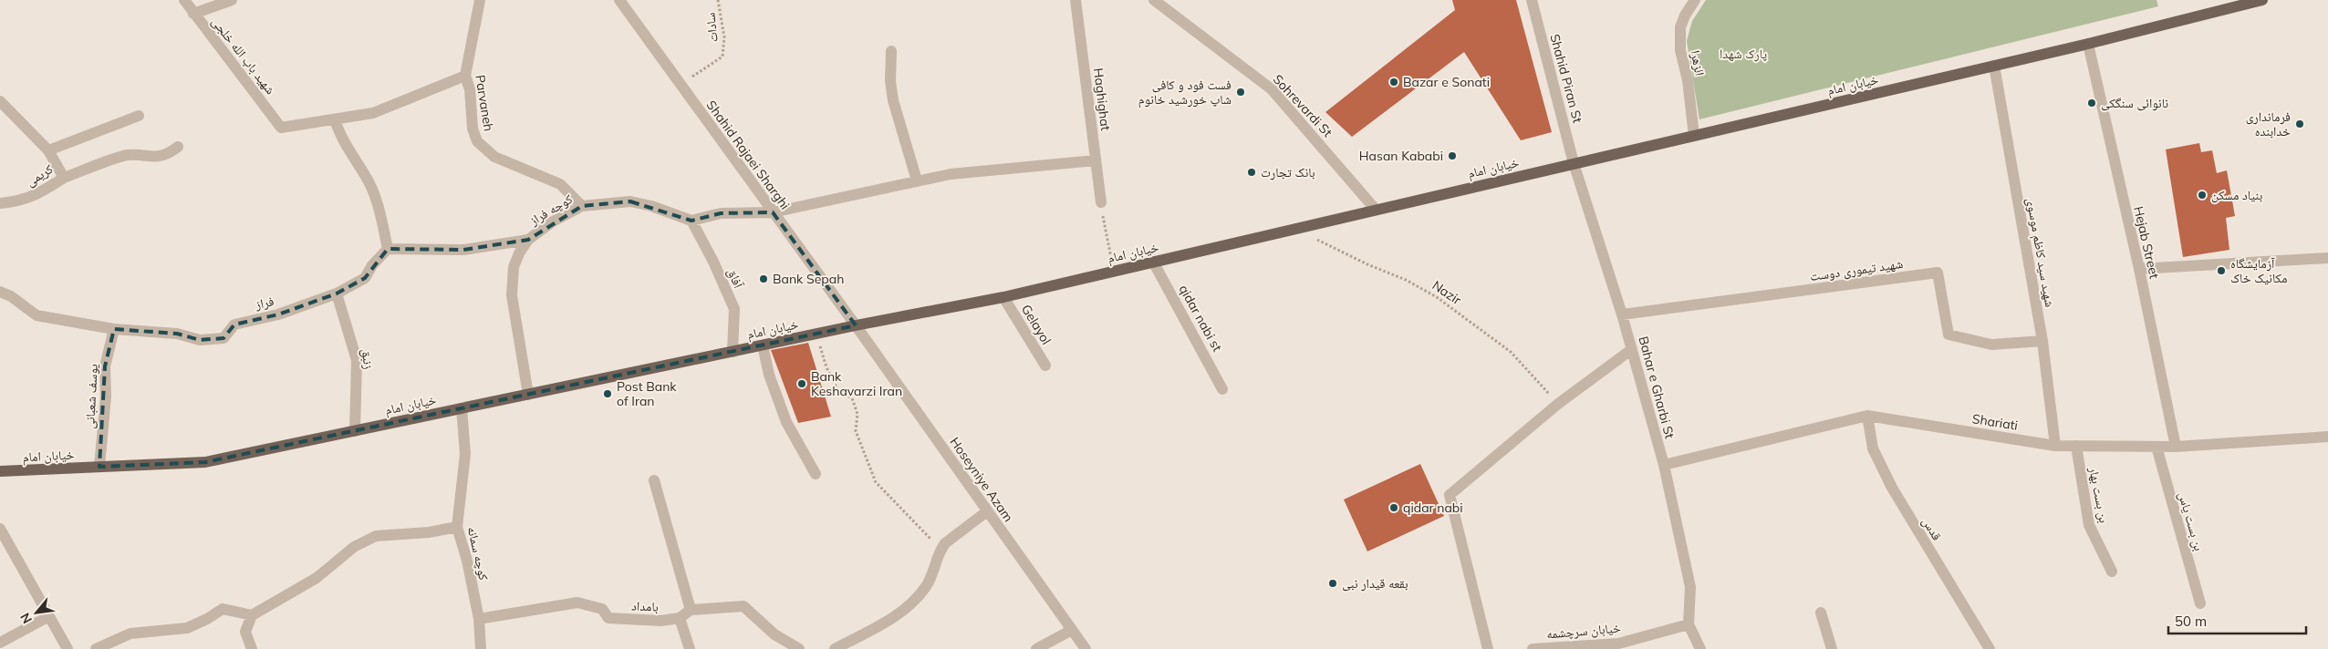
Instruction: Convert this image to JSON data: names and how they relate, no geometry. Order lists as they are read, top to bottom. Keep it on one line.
{"streets":{"main road":["خیابان امام"],"street":["شهید باب الله خلجی","الزهرا","Shahid Piran St","Haghighat","Parvaneh","Sohrevardi St","Shahid Rajaei Sharghi","کریمی","کوچه فراز","Hejab Street","شهید سید کاظم موسوی","شهید تیموری دوست","آفاق","فراز","qidar nabi st","Gelayol","زنبق","Bahar e Gharbi St","یوسف شعبانی","Shariati","Hoseyniye Azam","بن بست بهار","بن بست یاس","قدس","کوچه سمانه","بامداد","خیابان سرچشمه"],"path":["سادات","Nazir"]},"crossings":[["سادات","Shahid Rajaei Sharghi"],["الزهرا","خیابان امام"],["Shahid Piran St","خیابان امام"],["Shahid Piran St","Bahar e Gharbi St"],["خیابان امام","Sohrevardi St"],["خیابان امام","Shahid Rajaei Sharghi"],["خیابان امام","کوچه فراز"],["خیابان امام","Hejab Street"],["خیابان امام","شهید سید کاظم موسوی"],["خیابان امام","آفاق"],["خیابان امام","Nazir"],["خیابان امام","qidar nabi st"],["خیابان امام","Gelayol"],["خیابان امام","زنبق"],["خیابان امام","Bahar e Gharbi St"],["خیابان امام","یوسف شعبانی"],["خیابان امام","Hoseyniye Azam"],["خیابان امام","کوچه سمانه"],["Parvaneh","کوچه فراز"],["Shahid Rajaei Sharghi","Hoseyniye Azam"],["کوچه فراز","آفاق"],["Hejab Street","Shariati"],["شهید سید کاظم موسوی","شهید تیموری دوست"],["شهید سید کاظم موسوی","Shariati"],["شهید تیموری دوست","Bahar e Gharbi St"],["فراز","زنبق"],["فراز","یوسف شعبانی"],["Bahar e Gharbi St","Shariati"],["Bahar e Gharbi St","خیابان سرچشمه"],["Shariati","بن بست بهار"],["Shariati","بن بست یاس"],["Shariati","قدس"],["کوچه سمانه","بامداد"]],"parks":["پارک شهدا"],"places":["Bazar e Sonati","فست فود و کافی شاپ خورشید خانوم","نانوائی سنگکی","فرمانداری خدابنده","Hasan Kababi","بانک تجارت","بنیاد مسکن","آزمایشگاه مکانیک خاک","Bank Sepah","Bank Keshavarzi Iran","Post Bank of Iran","qidar nabi","بقعه قیدار نبی"],"scale_bar":"50 m","north":"bottom left"}
